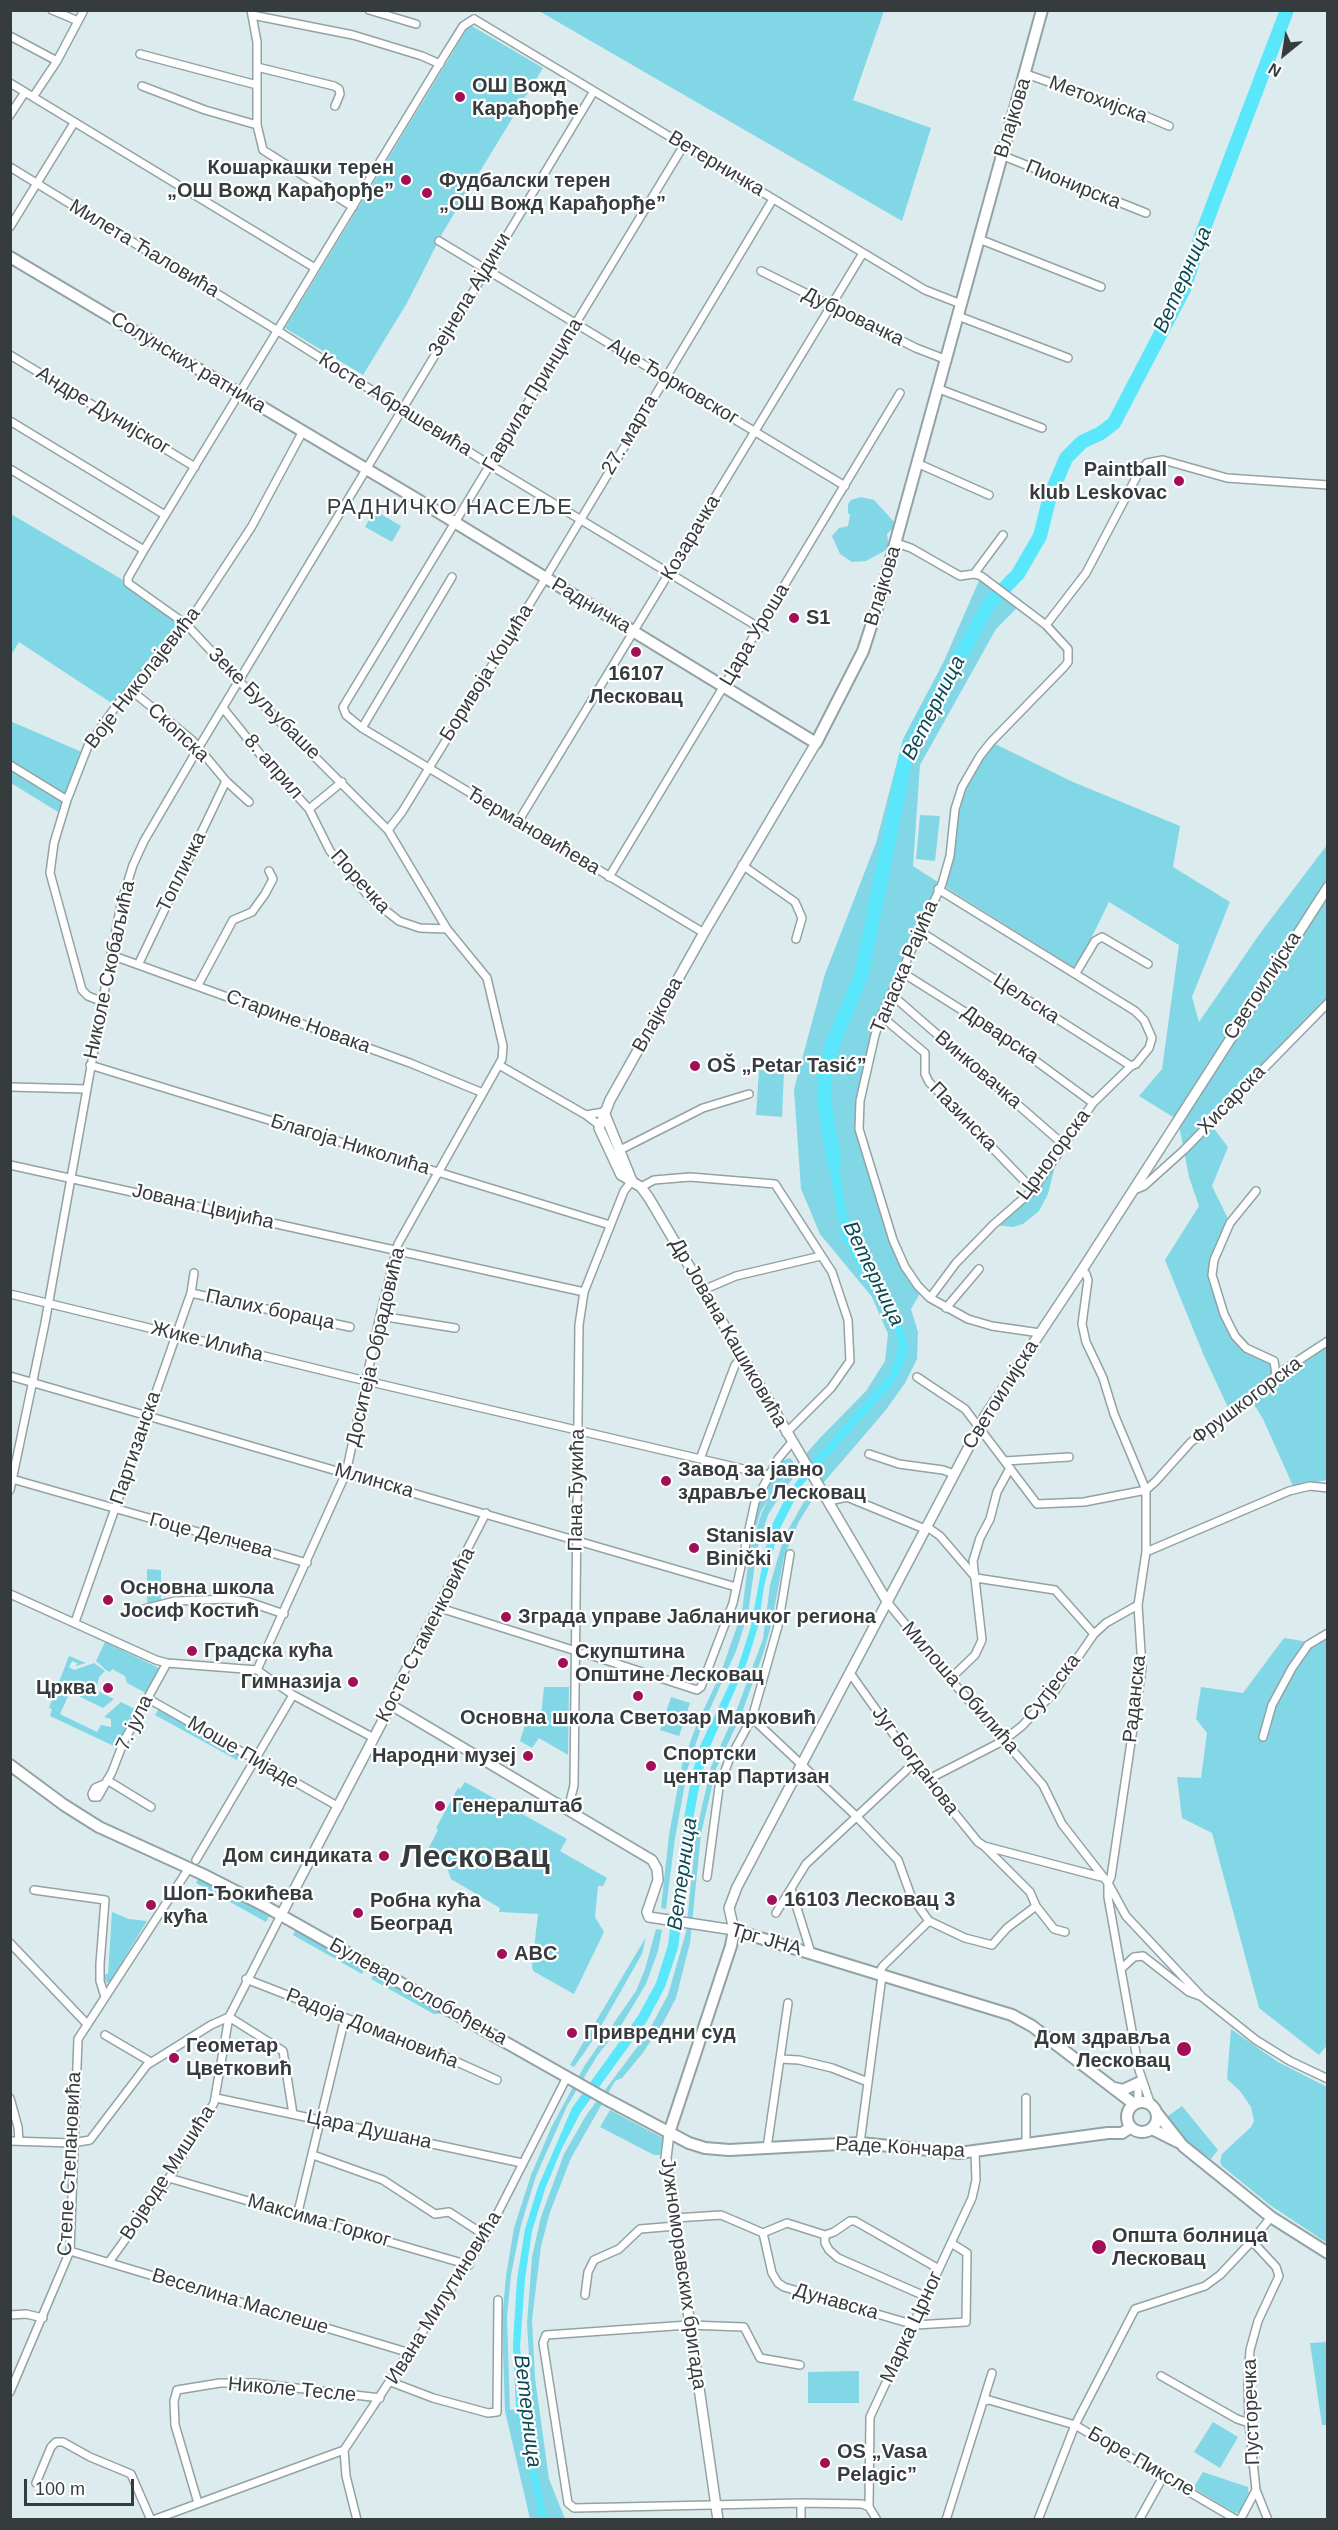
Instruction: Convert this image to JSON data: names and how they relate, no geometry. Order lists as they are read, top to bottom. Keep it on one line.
{"streets":{"main road":["Влајкова","Солунских ратника","Радничка","Трг ЈНА","Булевар ослобођења","Раде Кончара","Јужноморавских бригада"],"street":["Метохијска","Ветерничка","Пионирска","Милета Ћаловића","Зејнела Ајдини","Дубровачка","Аце Ђорковског","Гаврила Принципа","Косте Абрашевића","Андре Дунијског","27. марта","Козарачка","Цара Уроша","Боривоја Коцића","Воје Николајевића","Зеке Буљубаше","Скопска","8. април","Ђермановићева","Топличка","Поречка","Танаска Рајића","Николе Скобаљића","Светоилијска","Цељска","Старине Новака","Дрварска","Винковачка","Хисарска","Пазинска","Благоја Николића","Црногорска","Јована Цвијића","Палих бораца","Др Јована Кашиковића","Жике Илића","Доситеја Обрадовића","Фрушкогорска","Партизанска","Млинска","Пана Ђукића","Гоце Делчева","Косте Стаменковића","Милоша Обилића","Сутјеска","Раданска","7. јула","Моше Пијаде","Југ Богданова","Радоја Домановића","Цара Душана","Степе Степановића","Војводе Мишића","Максима Горког","Ивана Милутиновића","Веселина Маслеше","Дунавска","Марка Црног","Николе Тесле","Пусторечка","Боре Пиксле"]},"crossings":[["Метохијска","Влајкова"],["Влајкова","Ветерничка"],["Влајкова","Пионирска"],["Влајкова","Дубровачка"],["Влајкова","Радничка"],["Влајкова","Ђермановићева"],["Ветерничка","Зејнела Ајдини"],["Ветерничка","Гаврила Принципа"],["Ветерничка","27. марта"],["Ветерничка","Козарачка"],["Милета Ћаловића","Косте Абрашевића"],["Зејнела Ајдини","Солунских ратника"],["Зејнела Ајдини","Аце Ђорковског"],["Зејнела Ајдини","Косте Абрашевића"],["Зејнела Ајдини","Радничка"],["Зејнела Ајдини","Николе Скобаљића"],["Дубровачка","Козарачка"],["Солунских ратника","Радничка"],["Солунских ратника","Воје Николајевића"],["Солунских ратника","Николе Скобаљића"],["Аце Ђорковског","Гаврила Принципа"],["Аце Ђорковског","27. марта"],["Аце Ђорковског","Козарачка"],["Аце Ђорковског","Цара Уроша"],["Гаврила Принципа","Косте Абрашевића"],["Гаврила Принципа","Радничка"],["Гаврила Принципа","Ђермановићева"],["Косте Абрашевића","27. марта"],["Косте Абрашевића","Козарачка"],["Косте Абрашевића","Цара Уроша"],["27. марта","Радничка"],["27. марта","Боривоја Коцића"],["Козарачка","Радничка"],["Козарачка","Ђермановићева"],["Радничка","Цара Уроша"],["Радничка","Боривоја Коцића"],["Радничка","Николе Скобаљића"],["Цара Уроша","Ђермановићева"],["Боривоја Коцића","Ђермановићева"],["Воје Николајевића","Зеке Буљубаше"],["Воје Николајевића","Скопска"],["Воје Николајевића","Николе Скобаљића"],["Зеке Буљубаше","Поречка"],["Зеке Буљубаше","Николе Скобаљића"],["Зеке Буљубаше","Доситеја Обрадовића"],["Скопска","Топличка"],["Скопска","Николе Скобаљића"],["8. април","Поречка"],["8. април","Николе Скобаљића"],["Топличка","Старине Новака"],["Танаска Рајића","Светоилијска"],["Танаска Рајића","Цељска"],["Танаска Рајића","Дрварска"],["Танаска Рајића","Винковачка"],["Танаска Рајића","Пазинска"],["Танаска Рајића","Црногорска"],["Николе Скобаљића","Старине Новака"],["Николе Скобаљића","Благоја Николића"],["Николе Скобаљића","Јована Цвијића"],["Николе Скобаљића","Жике Илића"],["Николе Скобаљића","Млинска"],["Николе Скобаљића","Гоце Делчева"],["Светоилијска","Хисарска"],["Светоилијска","Милоша Обилића"],["Светоилијска","Раданска"],["Светоилијска","Југ Богданова"],["Светоилијска","Трг ЈНА"],["Светоилијска","Јужноморавских бригада"],["Цељска","Црногорска"],["Старине Новака","Доситеја Обрадовића"],["Дрварска","Црногорска"],["Винковачка","Црногорска"],["Пазинска","Црногорска"],["Благоја Николића","Доситеја Обрадовића"],["Благоја Николића","Пана Ђукића"],["Јована Цвијића","Доситеја Обрадовића"],["Јована Цвијића","Пана Ђукића"],["Палих бораца","Партизанска"],["Др Јована Кашиковића","Пана Ђукића"],["Др Јована Кашиковића","Милоша Обилића"],["Жике Илића","Доситеја Обрадовића"],["Жике Илића","Партизанска"],["Жике Илића","Пана Ђукића"],["Доситеја Обрадовића","Млинска"],["Доситеја Обрадовића","Гоце Делчева"],["Фрушкогорска","Раданска"],["Партизанска","Млинска"],["Партизанска","Гоце Делчева"],["Млинска","Пана Ђукића"],["Млинска","Косте Стаменковића"],["Пана Ђукића","Трг ЈНА"],["Косте Стаменковића","Моше Пијаде"],["Косте Стаменковића","Булевар ослобођења"],["Косте Стаменковића","Војводе Мишића"],["Милоша Обилића","Сутјеска"],["Милоша Обилића","Раданска"],["Милоша Обилића","Југ Богданова"],["Сутјеска","Раданска"],["Сутјеска","Југ Богданова"],["7. јула","Моше Пијаде"],["Трг ЈНА","Јужноморавских бригада"],["Булевар ослобођења","Раде Кончара"],["Булевар ослобођења","Војводе Мишића"],["Булевар ослобођења","Јужноморавских бригада"],["Булевар ослобођења","Ивана Милутиновића"],["Радоја Домановића","Војводе Мишића"],["Цара Душана","Војводе Мишића"],["Цара Душана","Ивана Милутиновића"],["Раде Кончара","Јужноморавских бригада"],["Раде Кончара","Марка Црног"],["Степе Степановића","Веселина Маслеше"],["Војводе Мишића","Максима Горког"],["Војводе Мишића","Веселина Маслеше"],["Максима Горког","Ивана Милутиновића"],["Ивана Милутиновића","Веселина Маслеше"],["Ивана Милутиновића","Николе Тесле"],["Дунавска","Марка Црног"],["Пусторечка","Боре Пиксле"]],"districts":["РАДНИЧКО НАСЕЉЕ","Лесковац"],"water":["Ветерница"],"places":["ОШ Вожд Карађорђе","Кошаркашки терен „ОШ Вожд Карађорђе”","Фудбалски терен „ОШ Вожд Карађорђе”","Paintball klub Leskovac","S1","16107 Лесковац","OŠ „Petar Tasić”","Завод за јавно здравље Лесковац","Stanislav Binički","Основна школа Јосиф Костић","Зграда управе Јабланичког региона","Градска кућа","Скупштина Општине Лесковац","Гимназија","Црква","Основна школа Светозар Марковић","Народни музеј","Спортски центар Партизан","Генералштаб","Дом синдиката","16103 Лесковац 3","Шоп-Ђокићева кућа","Робна кућа Београд","ABC","Привредни суд","Дом здравља Лесковац","Геометар Цветковић","Општа болница Лесковац","OS „Vasa Pelagic”"],"scale_bar":"100 m","north":"bottom left"}
